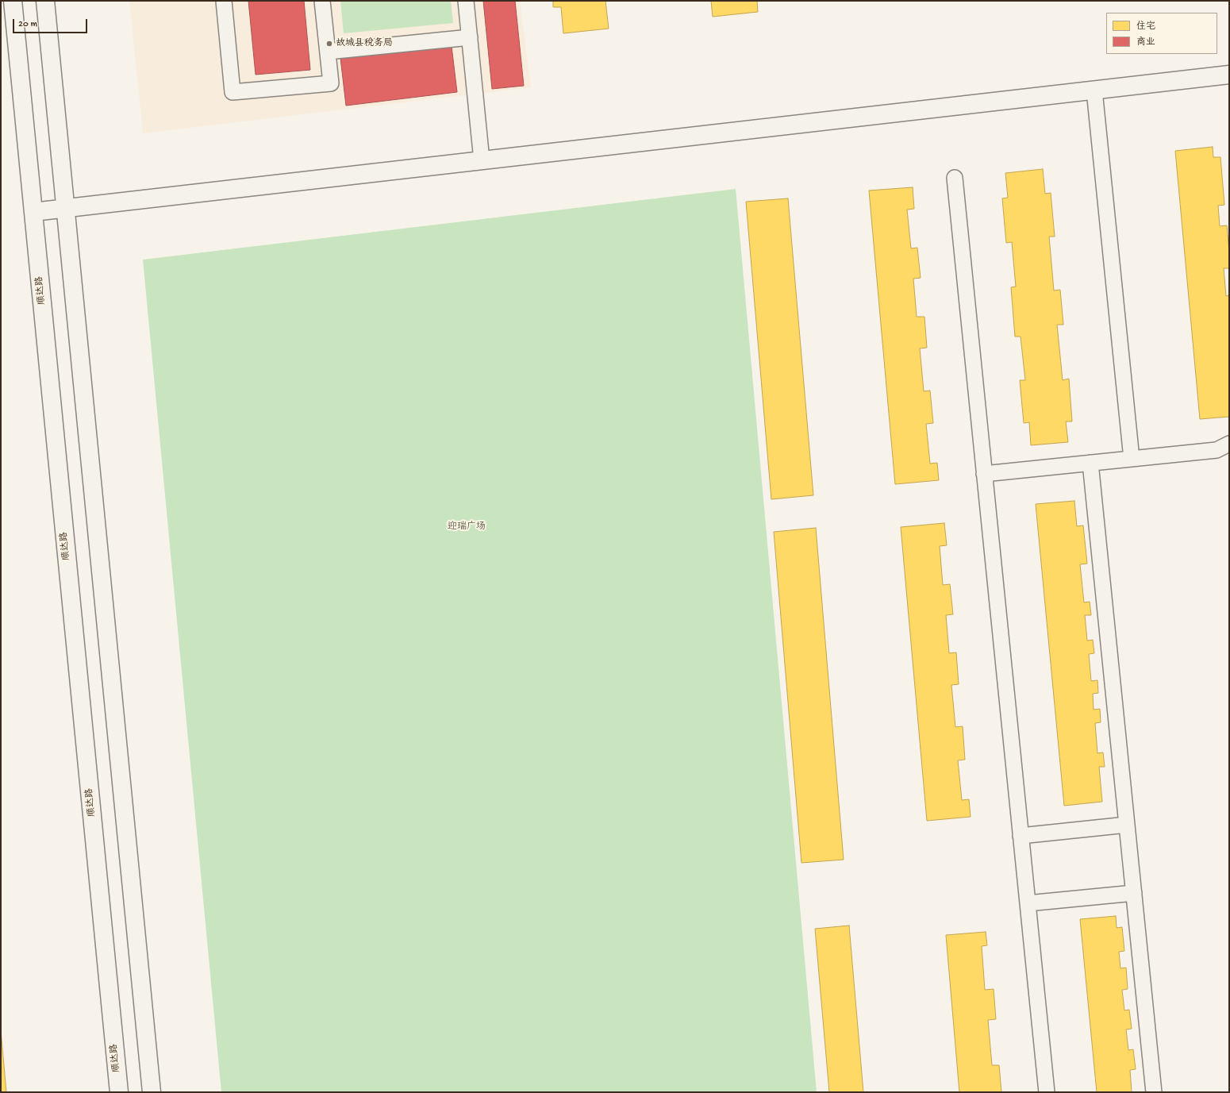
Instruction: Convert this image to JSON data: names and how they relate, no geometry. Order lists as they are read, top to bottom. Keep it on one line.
{"streets":{"main road":["顺达路"]},"parks":["迎瑞广场"],"places":["故城县税务局"],"legend":["住宅","商业"],"scale_bar":"20 m"}
